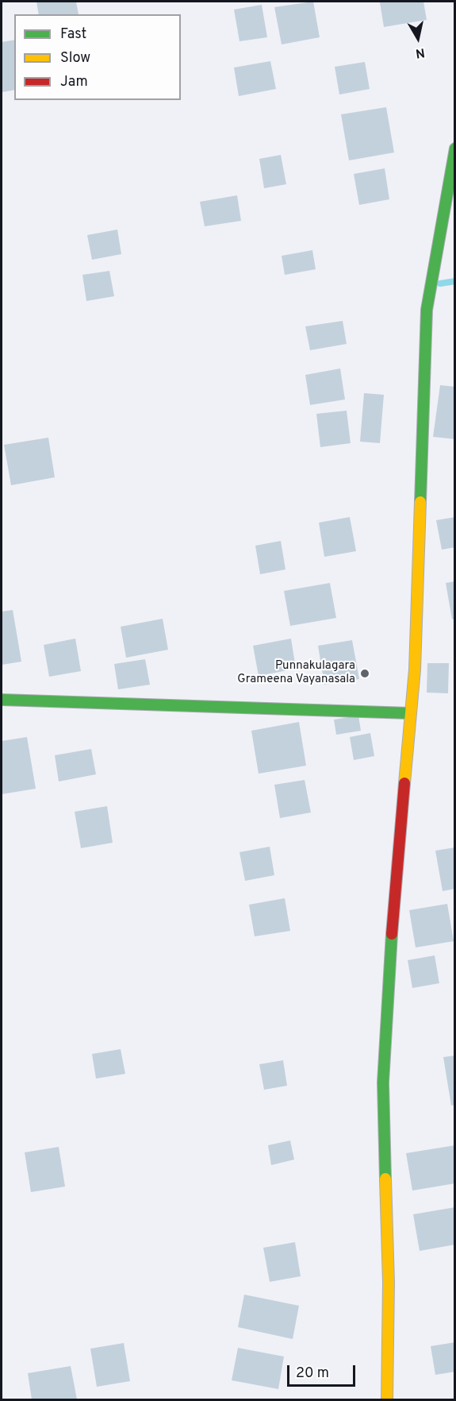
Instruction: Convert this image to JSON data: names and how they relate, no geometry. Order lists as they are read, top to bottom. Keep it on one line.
{"places":["Punnakulagara Grameena Vayanasala"],"legend":["Fast","Slow","Jam"],"scale_bar":"20 m","north":"bottom"}
